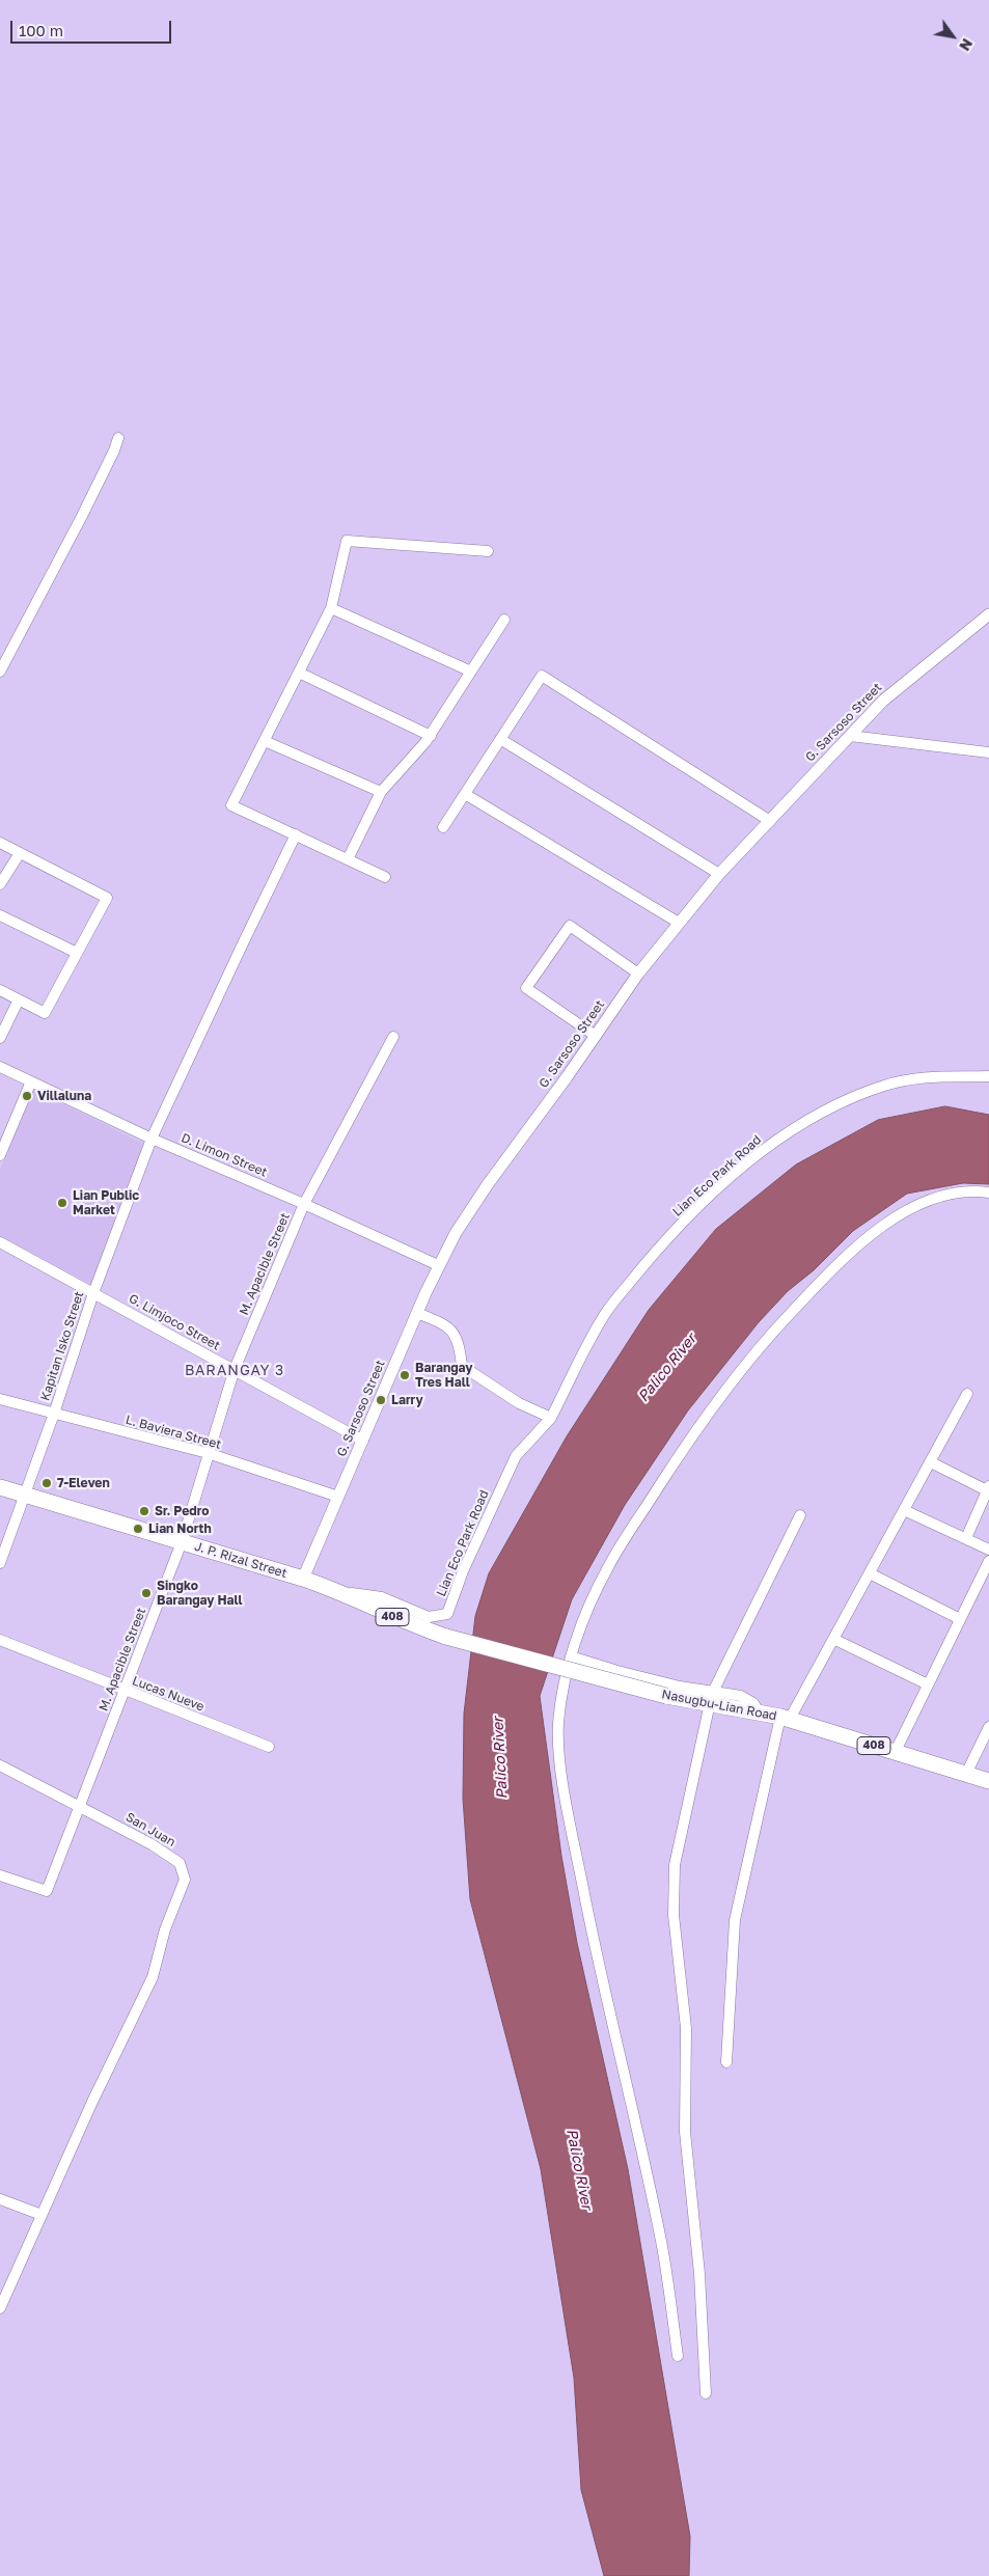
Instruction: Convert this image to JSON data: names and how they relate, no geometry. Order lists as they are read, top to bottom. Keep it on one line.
{"streets":{"main road":["J. P. Rizal Street","408","Nasugbu-Lian Road"],"street":["G. Sarsoso Street","D. Limon Street","Lian Eco Park Road","M. Apacible Street","G. Limjoco Street","Kapitan Isko Street","L. Baviera Street","Lucas Nueve","San Juan"]},"crossings":[["G. Sarsoso Street","D. Limon Street"],["G. Sarsoso Street","G. Limjoco Street"],["G. Sarsoso Street","L. Baviera Street"],["G. Sarsoso Street","J. P. Rizal Street"],["D. Limon Street","M. Apacible Street"],["D. Limon Street","Kapitan Isko Street"],["Lian Eco Park Road","J. P. Rizal Street"],["M. Apacible Street","G. Limjoco Street"],["M. Apacible Street","L. Baviera Street"],["M. Apacible Street","J. P. Rizal Street"],["M. Apacible Street","Lucas Nueve"],["M. Apacible Street","San Juan"],["G. Limjoco Street","Kapitan Isko Street"],["Kapitan Isko Street","L. Baviera Street"],["Kapitan Isko Street","J. P. Rizal Street"],["J. P. Rizal Street","Nasugbu-Lian Road"]],"districts":["BARANGAY 3"],"water":["Palico River"],"places":["Villaluna","Lian Public Market","Barangay Tres Hall","Larry","7-Eleven","Sr. Pedro","Lian North","Singko Barangay Hall"],"scale_bar":"100 m","north":"bottom right"}
